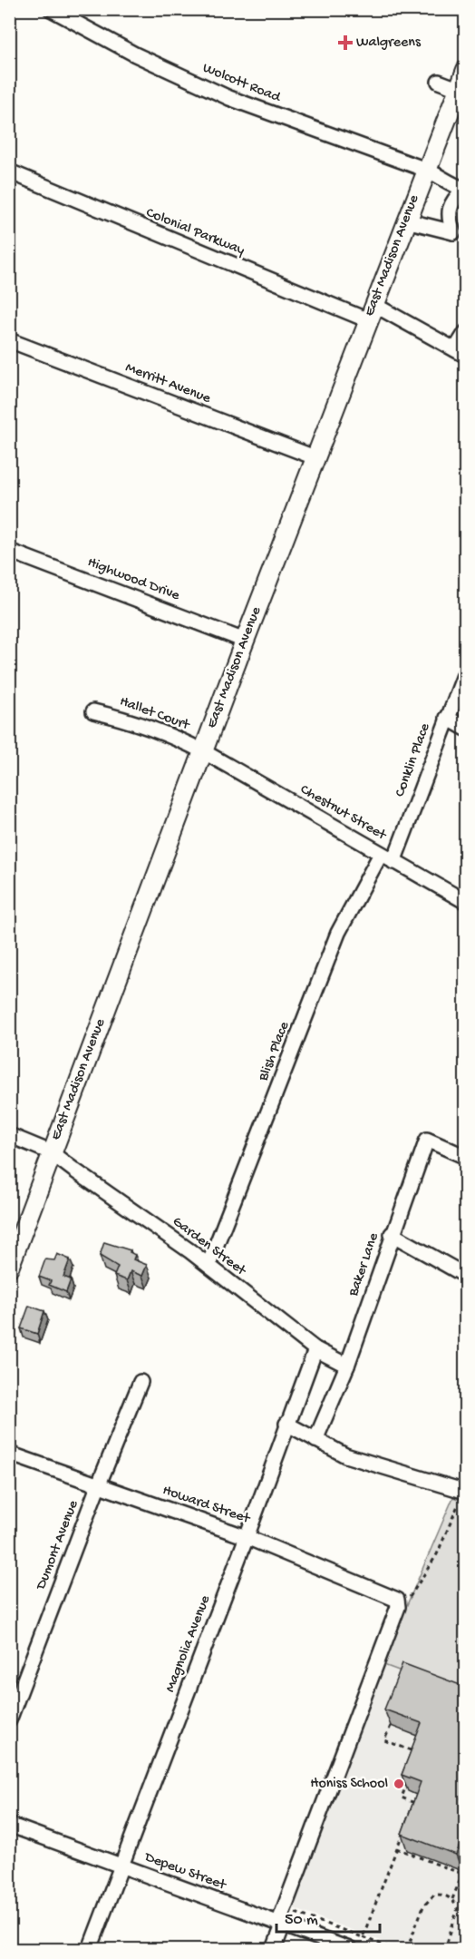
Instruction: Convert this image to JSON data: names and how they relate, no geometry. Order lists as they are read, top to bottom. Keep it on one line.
{"streets":{"main road":["East Madison Avenue"],"street":["Wolcott Road","Colonial Parkway","Merritt Avenue","Highwood Drive","Hallet Court","Conklin Place","Chestnut Street","Blish Place","Garden Street","Baker Lane","Howard Street","Dumont Avenue","Magnolia Avenue","Depew Street"]},"crossings":[["Wolcott Road","East Madison Avenue"],["Colonial Parkway","East Madison Avenue"],["East Madison Avenue","Merritt Avenue"],["East Madison Avenue","Highwood Drive"],["East Madison Avenue","Hallet Court"],["East Madison Avenue","Chestnut Street"],["East Madison Avenue","Garden Street"],["Hallet Court","Chestnut Street"],["Conklin Place","Chestnut Street"],["Chestnut Street","Blish Place"],["Blish Place","Garden Street"],["Garden Street","Baker Lane"],["Garden Street","Magnolia Avenue"],["Howard Street","Dumont Avenue"],["Howard Street","Magnolia Avenue"],["Magnolia Avenue","Depew Street"]],"places":{"health":["Walgreens"],"other":["Honiss School"]},"scale_bar":"50 m"}
